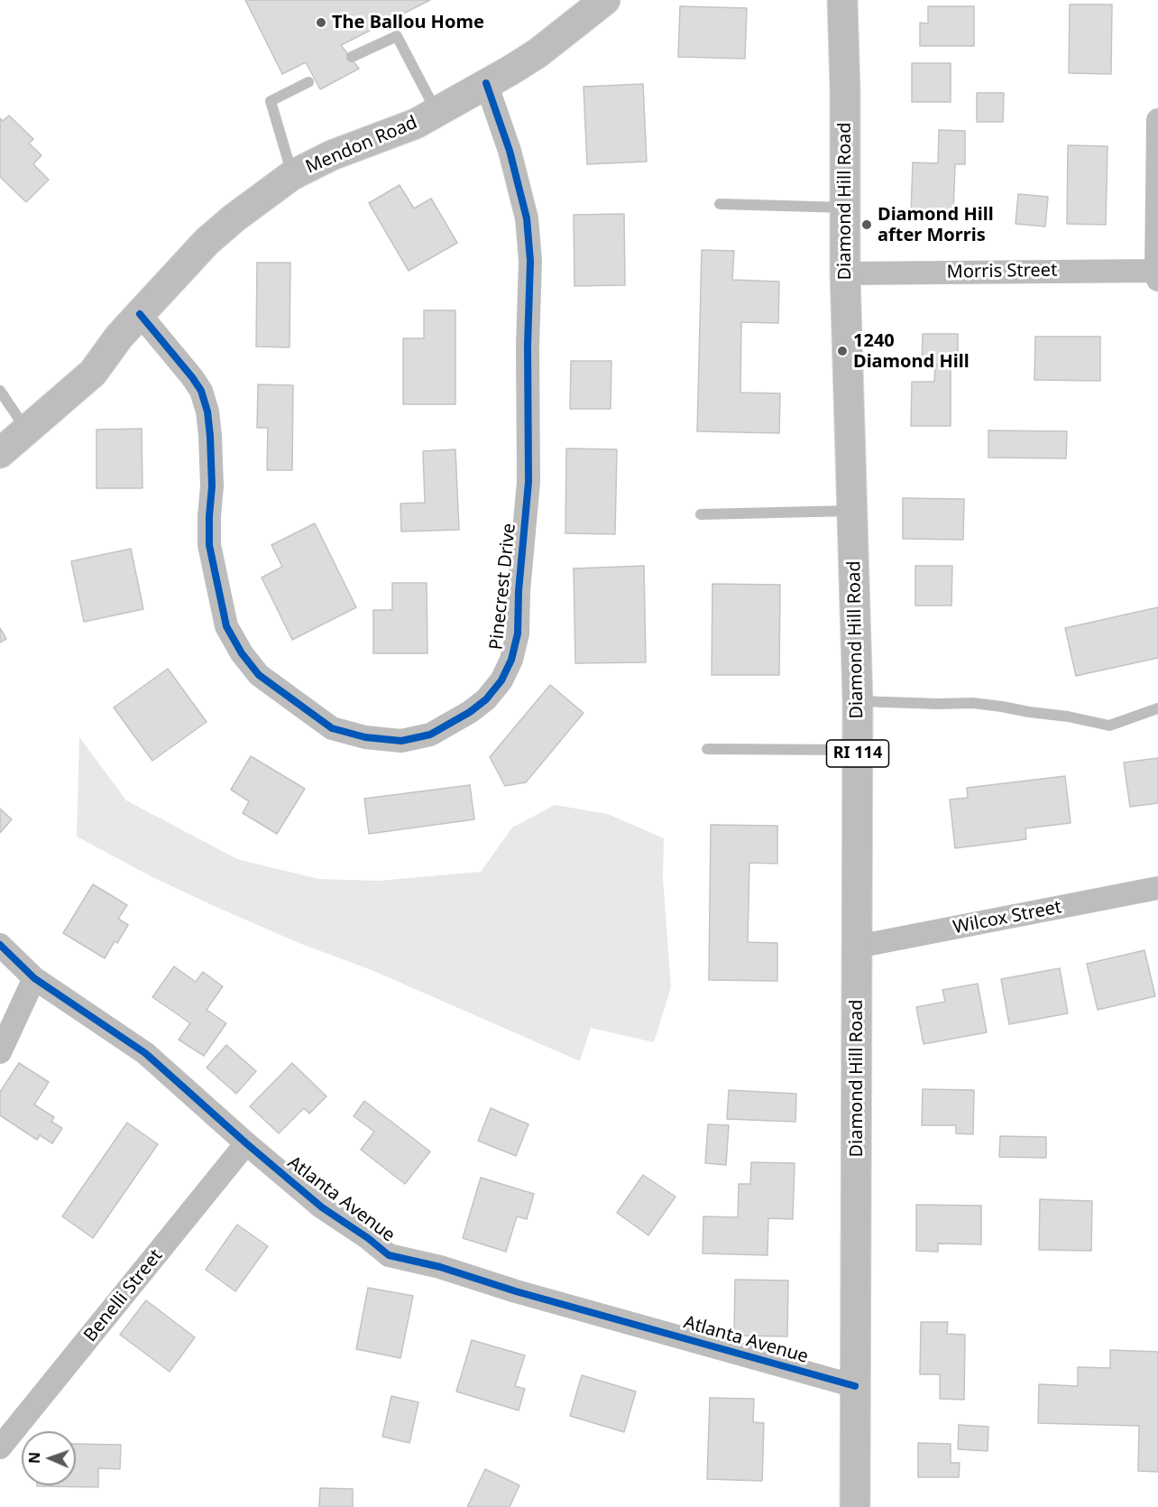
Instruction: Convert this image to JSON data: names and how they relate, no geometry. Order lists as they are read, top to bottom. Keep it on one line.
{"streets":{"main road":["Mendon Road","Diamond Hill Road","RI 114"],"street":["Morris Street","Pinecrest Drive","Wilcox Street","Atlanta Avenue","Benelli Street"]},"crossings":[["Mendon Road","Pinecrest Drive"],["Diamond Hill Road","Morris Street"],["Diamond Hill Road","Wilcox Street"],["Diamond Hill Road","Atlanta Avenue"],["Atlanta Avenue","Benelli Street"]],"places":["The Ballou Home","Diamond Hill after Morris","1240 Diamond Hill"],"north":"left"}
